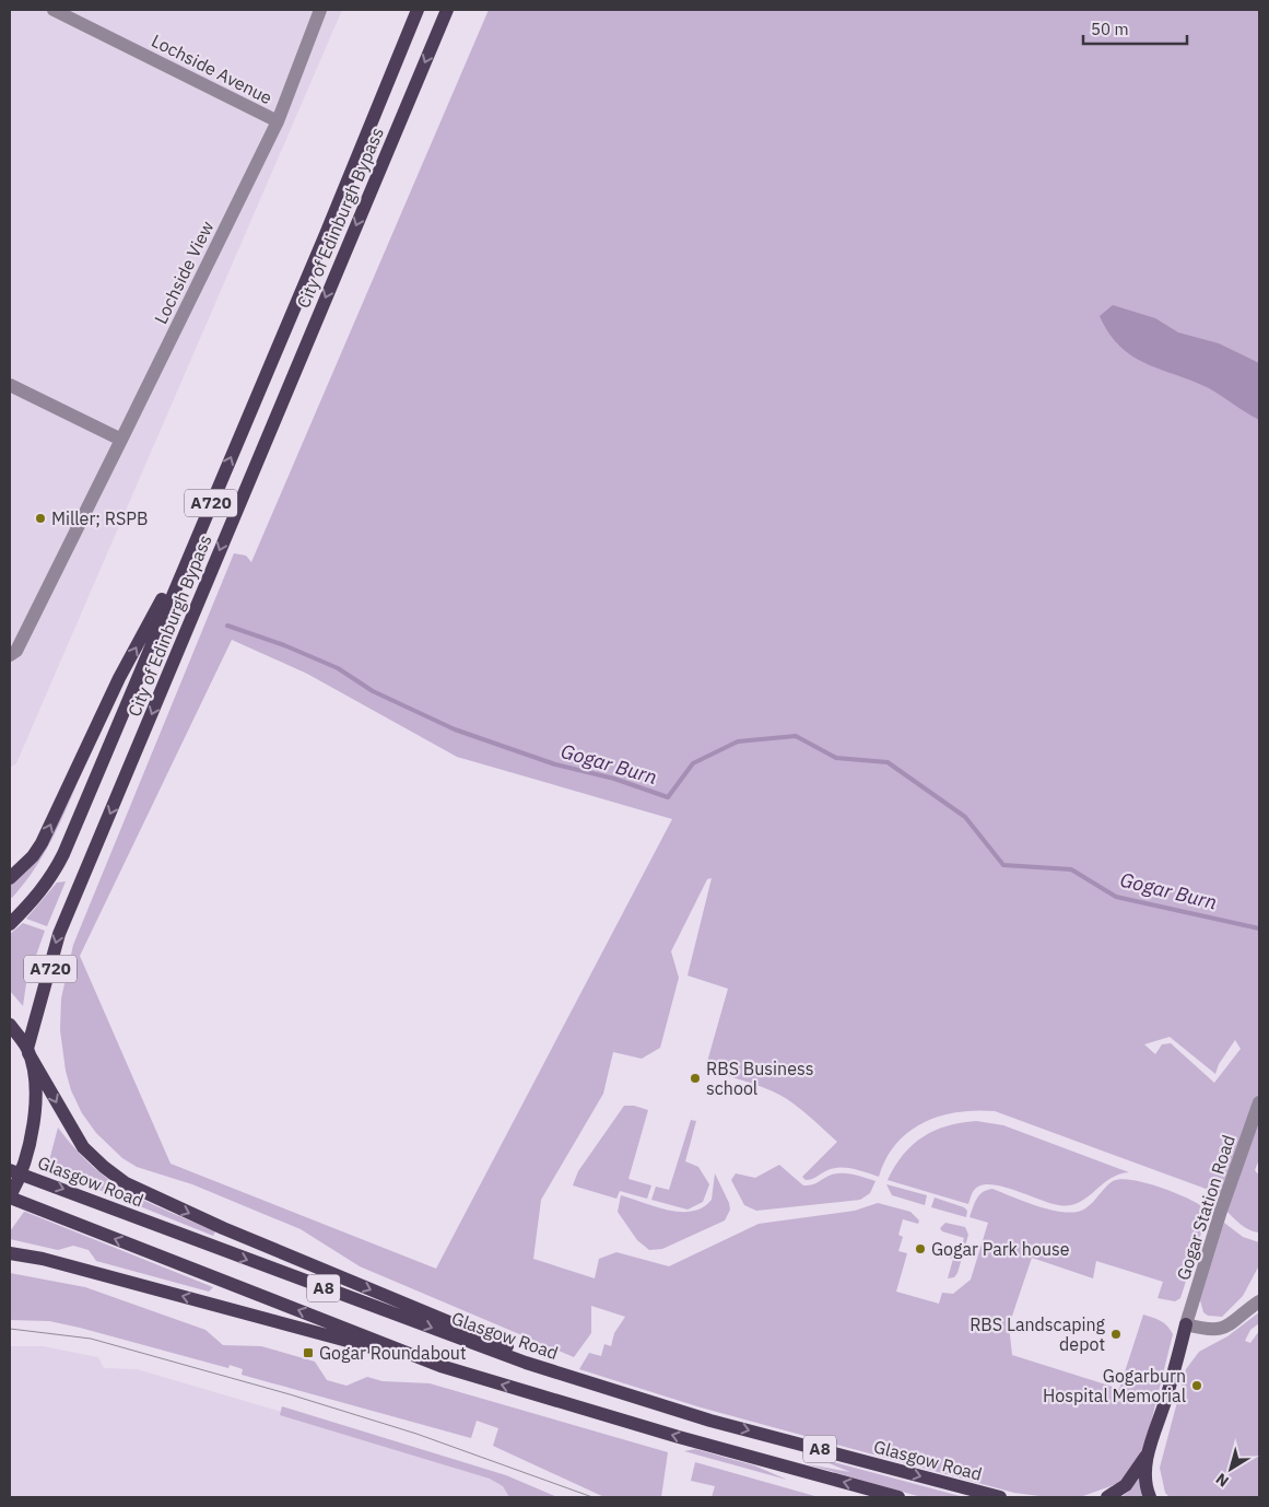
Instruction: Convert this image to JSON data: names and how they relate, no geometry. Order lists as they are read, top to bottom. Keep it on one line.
{"streets":{"main road":["City of Edinburgh Bypass","A720","Glasgow Road","A8"],"street":["Lochside Avenue","Lochside View","Gogar Station Road"]},"crossings":[["Lochside Avenue","Lochside View"],["City of Edinburgh Bypass","A720"]],"water":["Gogar Burn"],"places":{"other":["Miller; RSPB","RBS Business school","Gogar Park house","RBS Landscaping depot","Gogarburn Hospital Memorial"],"transit":["Gogar Roundabout"]},"scale_bar":"50 m","north":"bottom left"}
